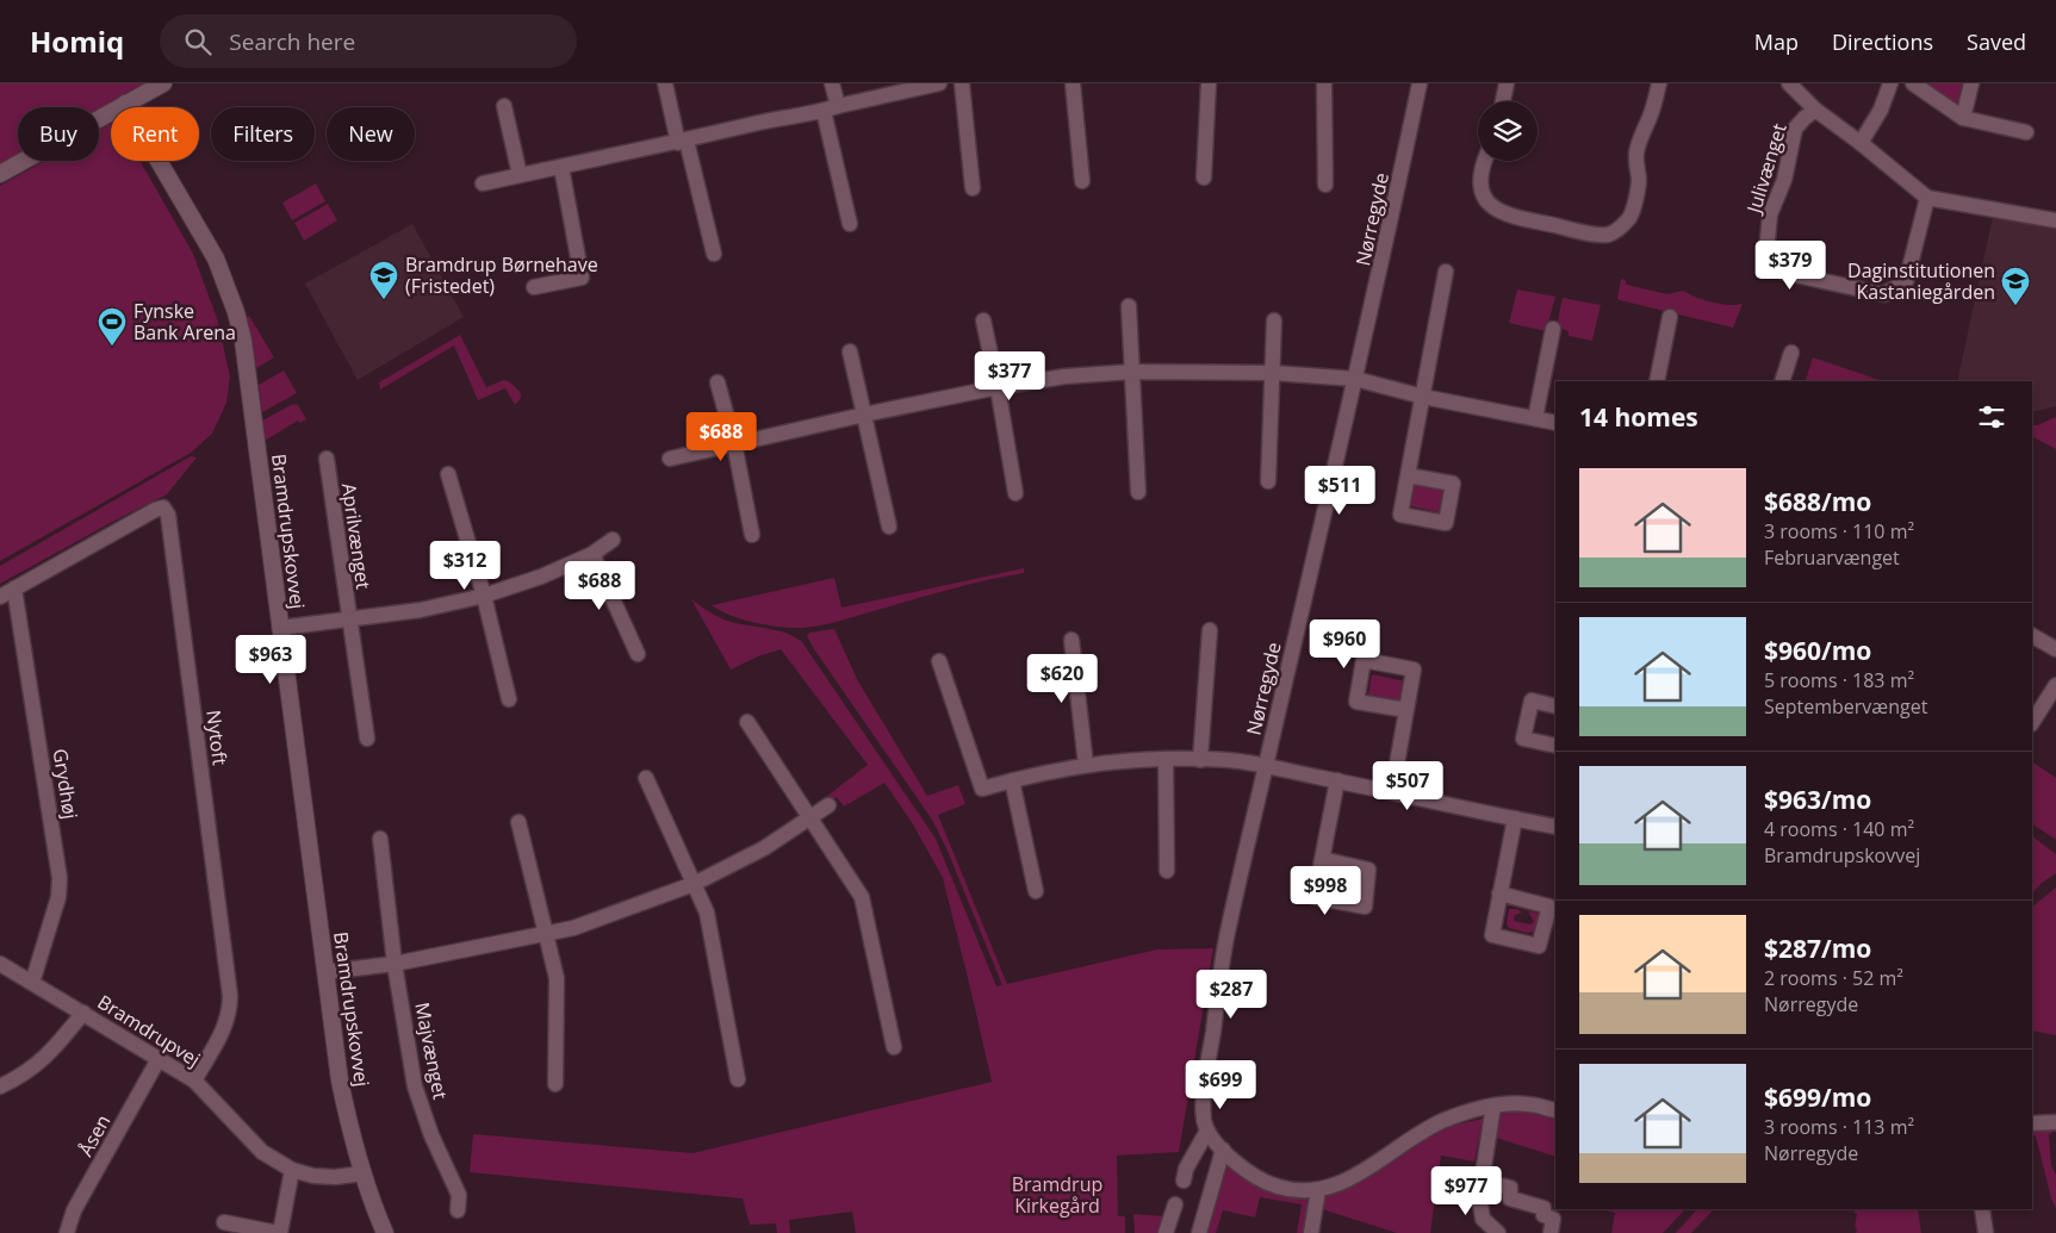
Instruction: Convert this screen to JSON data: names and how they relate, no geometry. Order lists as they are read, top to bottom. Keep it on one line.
{"streets":{"street":["Julivænget","Nørregyde","Bramdrupskovvej","Aprilvænget","Nytoft","Grydhøj","Bramdrupvej","Majvænget","Åsen"]},"crossings":[["Bramdrupskovvej","Aprilvænget"],["Bramdrupskovvej","Bramdrupvej"],["Nytoft","Grydhøj"],["Nytoft","Bramdrupvej"],["Grydhøj","Bramdrupvej"],["Bramdrupvej","Åsen"]],"parks":["Bramdrup Kirkegård"],"places":{"school or university":["Bramdrup Børnehave (Fristedet)","Daginstitutionen Kastaniegården"],"sports":["Fynske Bank Arena"]},"page":{"header":"Homiq","search":"Search here","nav":["Map","Directions","Saved"],"chip":["Buy","Rent","Filters","New"],"price":["$379","$377","$688","$511","$312","$688","$960","$963","$620","$507","$998","$287","$699","$977"],"heading":"14 homes","list":[{"name":"$688/mo","note":"3 rooms · 110 m² · Februarvænget"},{"name":"$960/mo","note":"5 rooms · 183 m² · Septembervænget"},{"name":"$963/mo","note":"4 rooms · 140 m² · Bramdrupskovvej"},{"name":"$287/mo","note":"2 rooms · 52 m² · Nørregyde"},{"name":"$699/mo","note":"3 rooms · 113 m² · Nørregyde"}]}}
